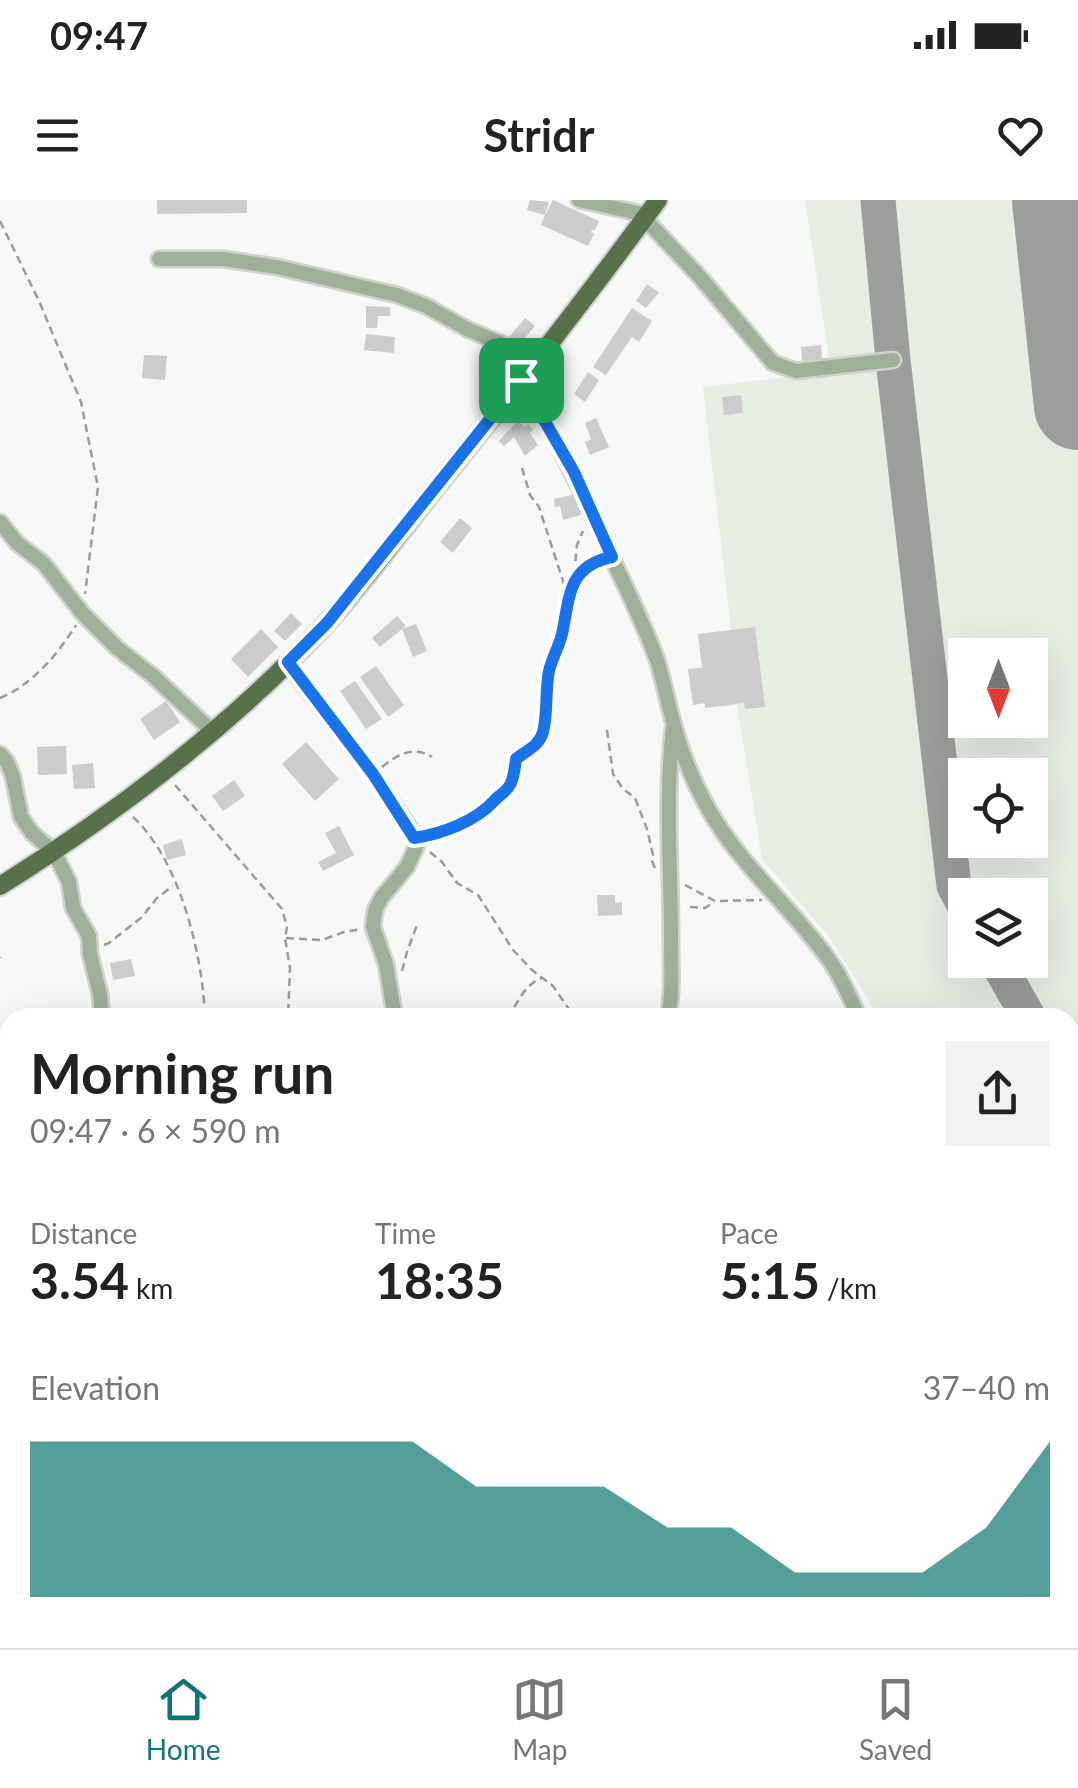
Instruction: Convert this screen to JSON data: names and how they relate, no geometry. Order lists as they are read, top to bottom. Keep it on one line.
{"north":"bottom","page":{"status":"09:47","header":"Stridr","heading":["Morning run","09:47 · 6 × 590 m"],"stats":[["Distance","3.54 km"],["Time","18:35"],["Pace","5:15 /km"]],"chart":["Elevation","37–40 m"],"tabs":["Home","Map","Saved"]}}
